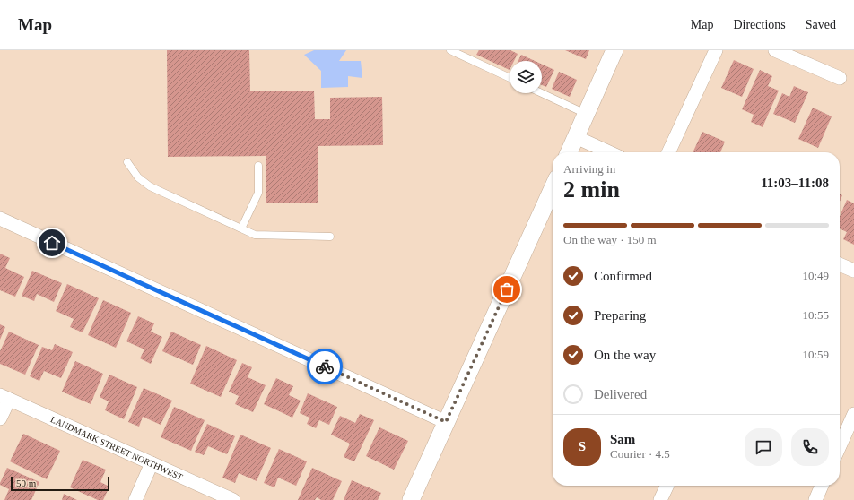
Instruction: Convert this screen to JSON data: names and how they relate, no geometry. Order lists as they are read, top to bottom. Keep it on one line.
{"streets":{"street":["LANDMARK STREET NORTHWEST"]},"scale_bar":"50 m","page":{"header":"Map","nav":["Map","Directions","Saved"],"heading":["2 min","Arriving in","11:03–11:08"],"panel":["Sam","Courier · 4.5"],"bar":"On the way · 150 m","list":[["Confirmed","10:49"],["Preparing","10:55"],["On the way","10:59"],"Delivered"],"round":"S","scale":"50 m"}}
